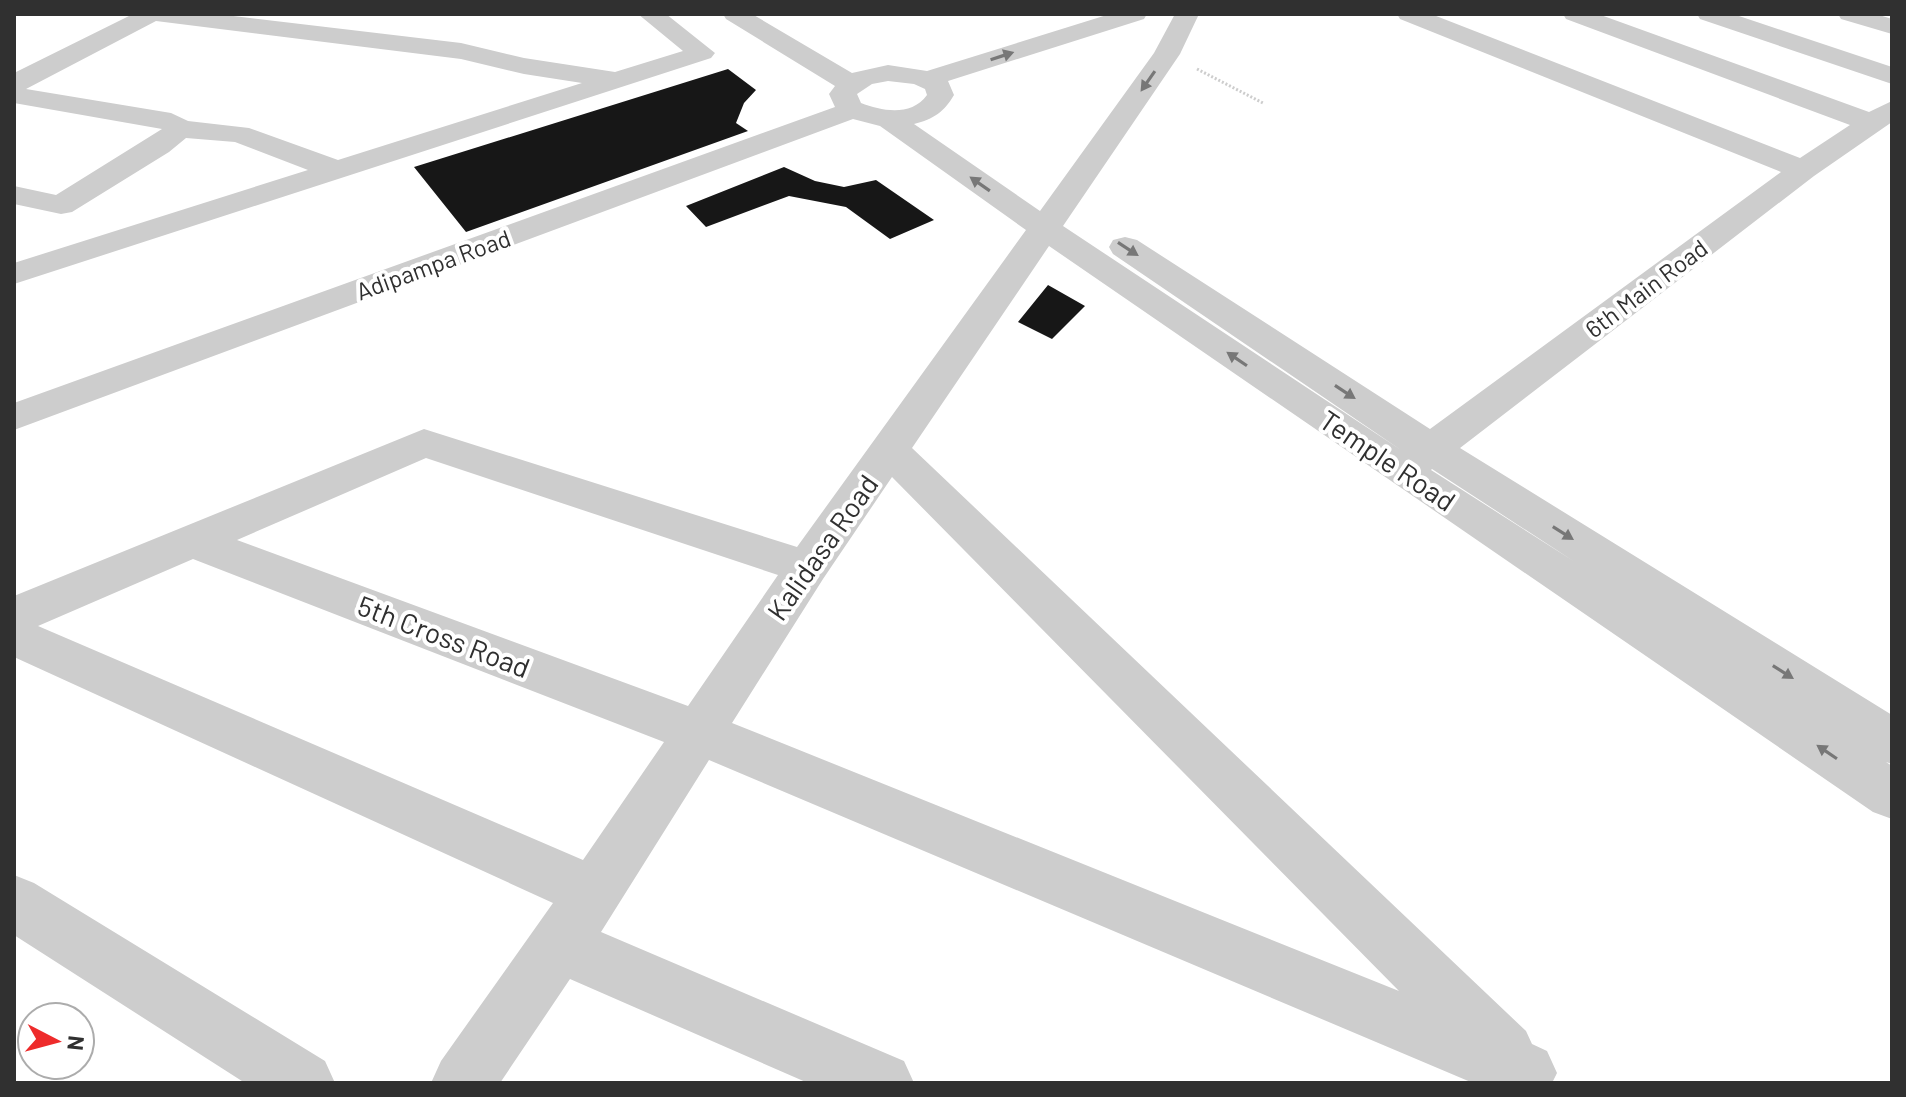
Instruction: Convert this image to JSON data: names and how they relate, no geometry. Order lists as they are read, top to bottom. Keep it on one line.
{"streets":{"street":["Adipampa Road","6th Main Road","Temple Road","Kalidasa Road","5th Cross Road"]},"crossings":[["6th Main Road","Temple Road"],["Temple Road","Kalidasa Road"],["Kalidasa Road","5th Cross Road"]],"north":"right"}
